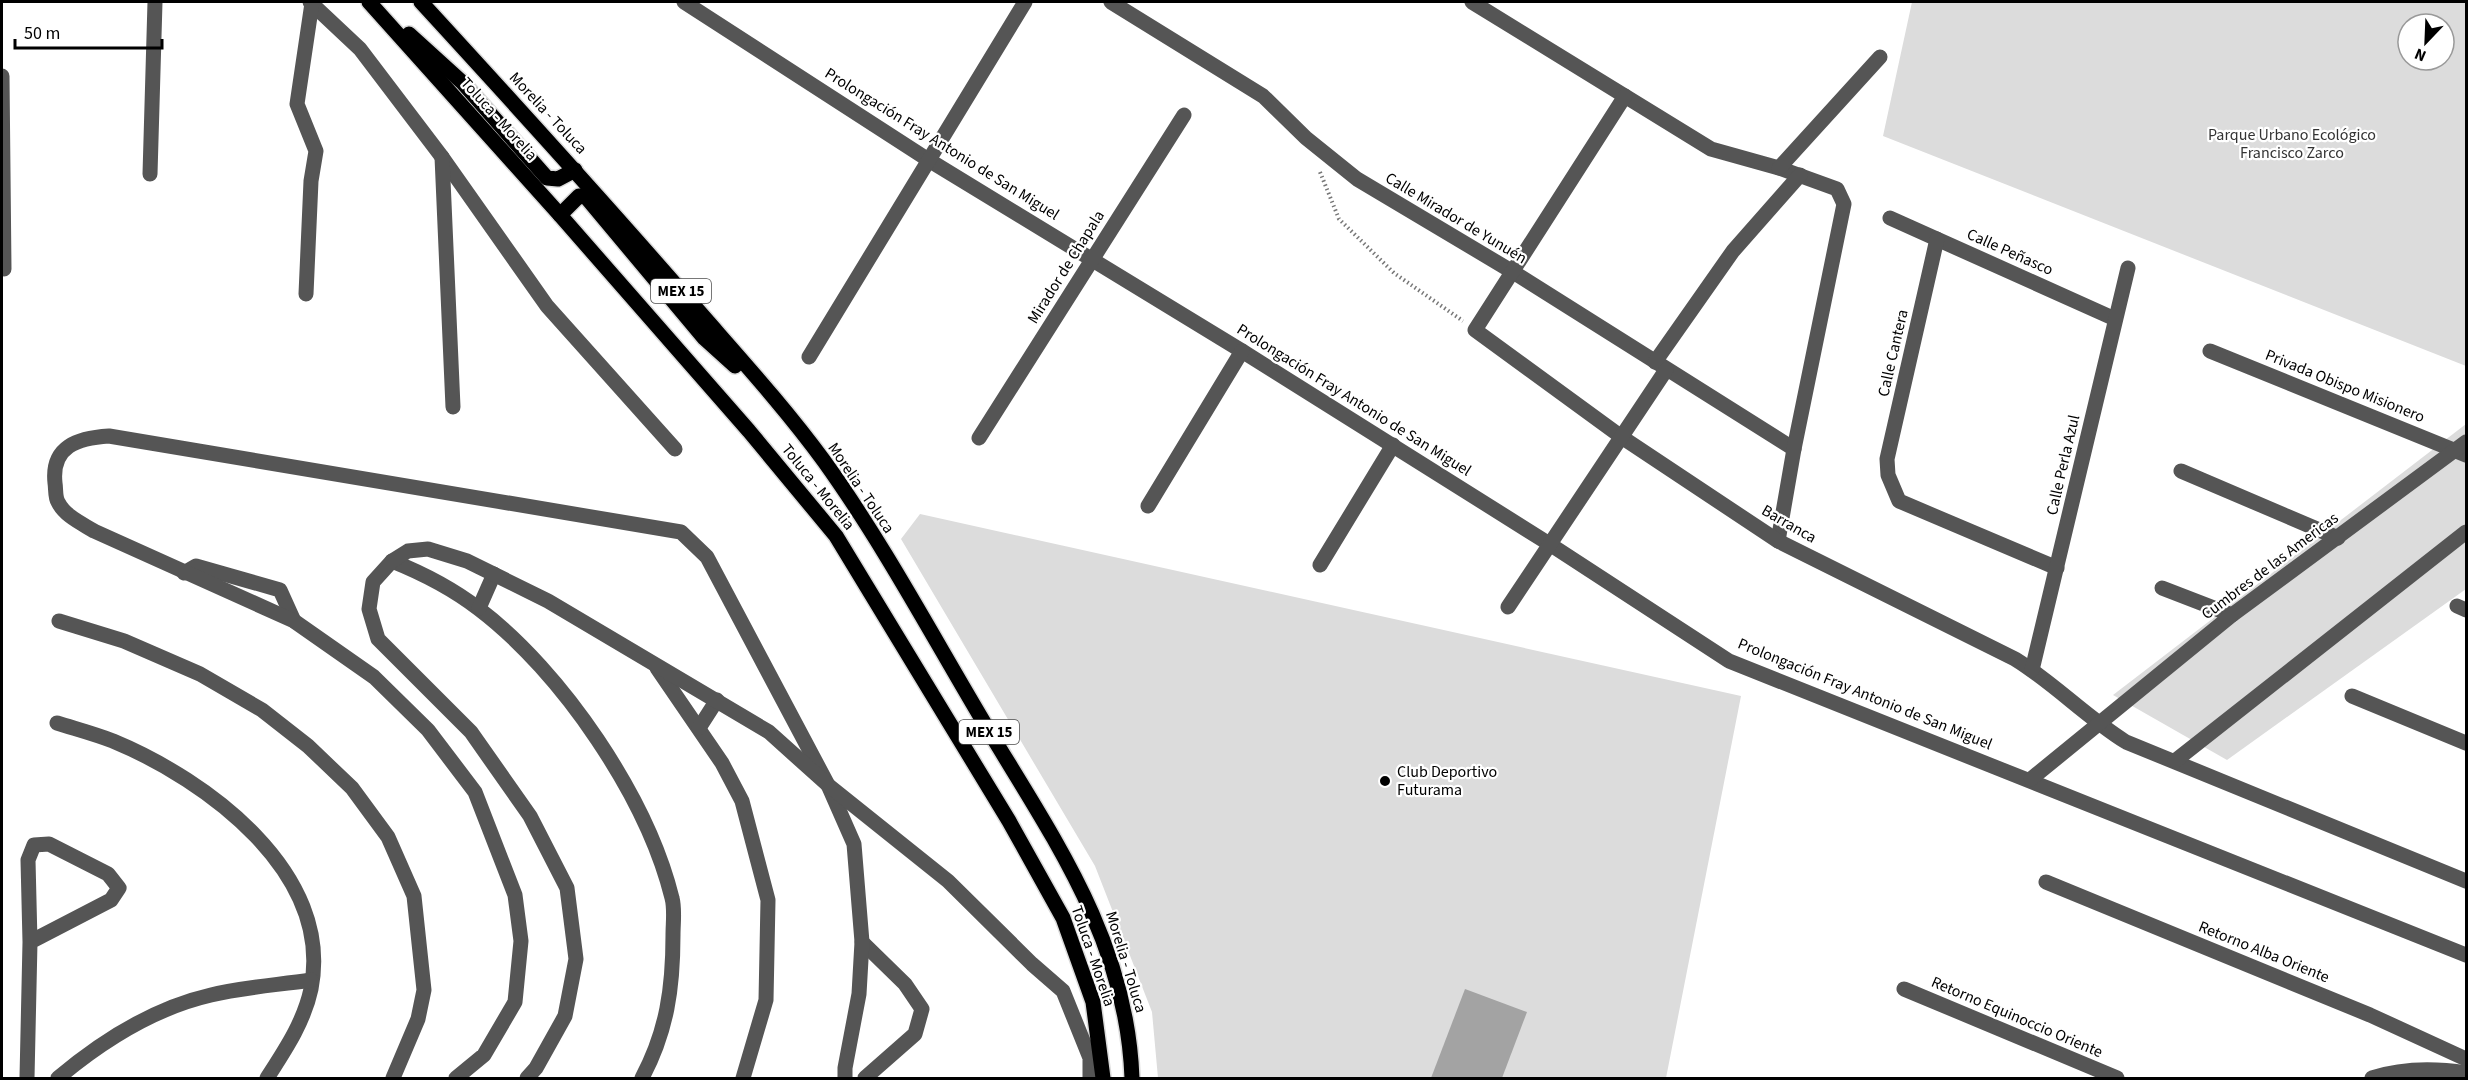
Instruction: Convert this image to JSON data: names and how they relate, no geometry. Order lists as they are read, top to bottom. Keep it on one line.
{"streets":{"main road":["Morelia - Toluca","Toluca - Morelia","MEX 15"],"street":["Prolongación Fray Antonio de San Miguel","Calle Mirador de Yunuén","Calle Peñasco","Mirador de Chapala","Calle Cantera","Privada Obispo Misionero","Calle Perla Azul","Barranca","Cumbres de las Americas","Retorno Alba Oriente","Retorno Equinoccio Oriente"]},"crossings":[["Prolongación Fray Antonio de San Miguel","Mirador de Chapala"],["Prolongación Fray Antonio de San Miguel","Cumbres de las Americas"],["Calle Peñasco","Calle Cantera"],["Calle Peñasco","Calle Perla Azul"],["Calle Cantera","Calle Perla Azul"],["Privada Obispo Misionero","Cumbres de las Americas"],["Calle Perla Azul","Barranca"],["Barranca","Cumbres de las Americas"]],"parks":["Parque Urbano Ecológico Francisco Zarco"],"places":["Club Deportivo Futurama"],"scale_bar":"50 m","north":"bottom left"}
